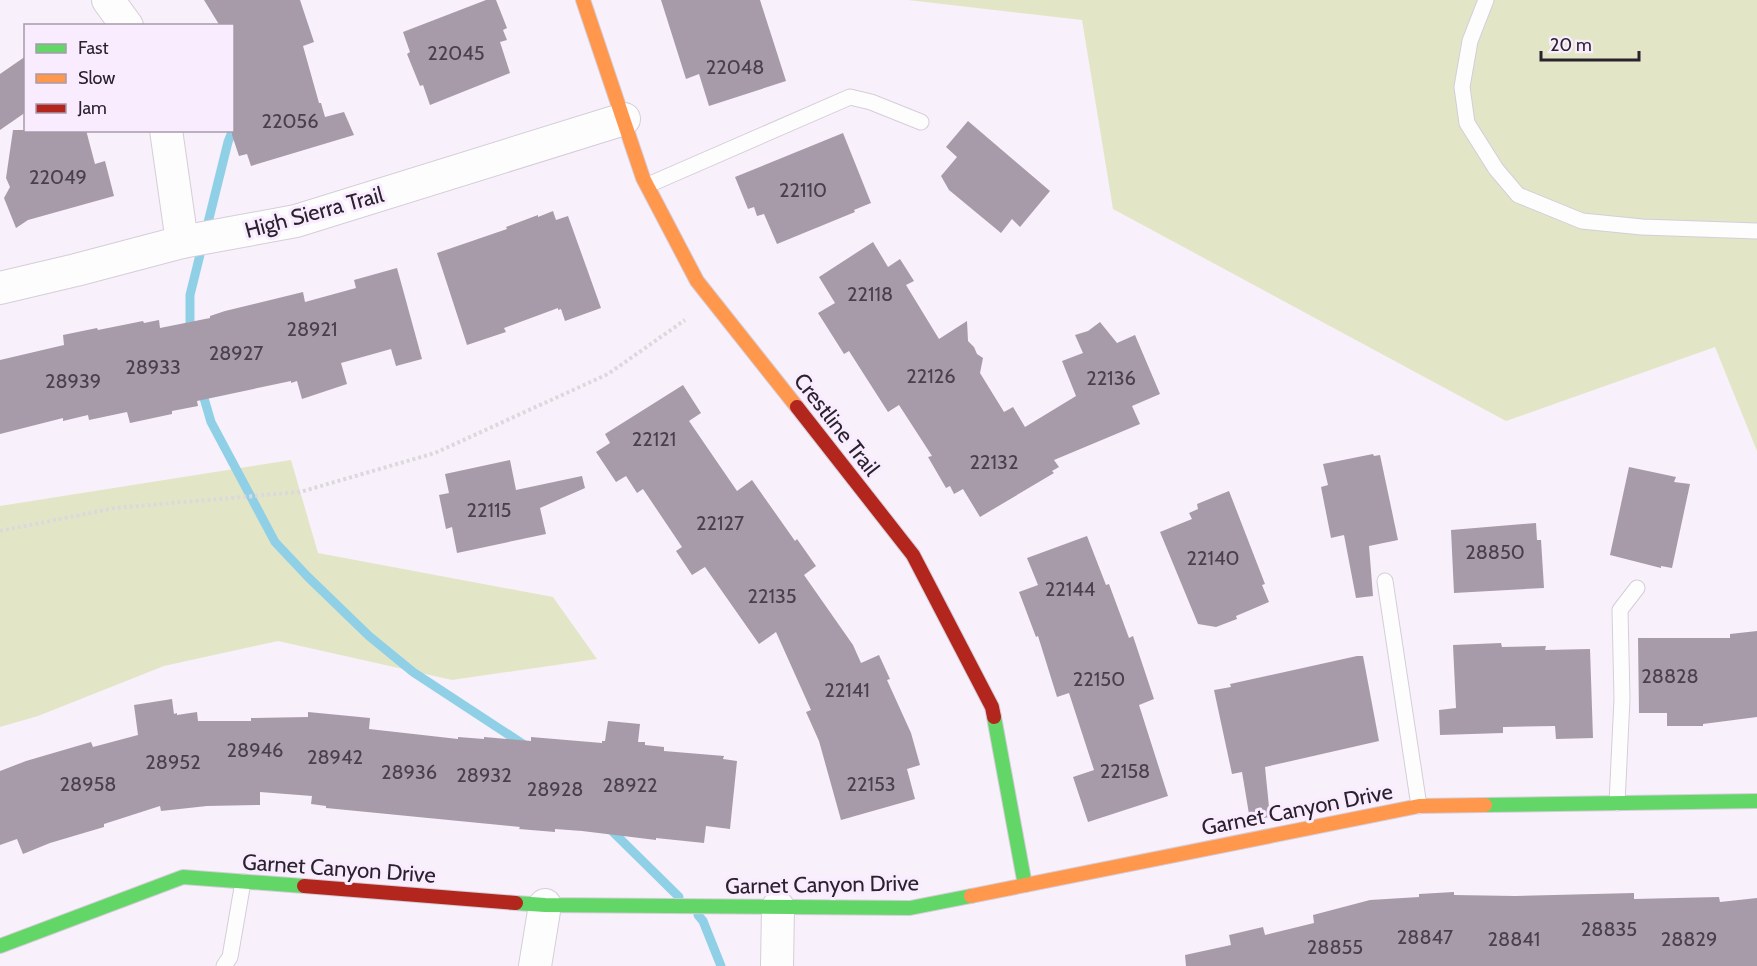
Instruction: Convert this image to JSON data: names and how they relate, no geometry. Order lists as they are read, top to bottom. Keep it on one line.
{"streets":{"street":["High Sierra Trail","Crestline Trail","Garnet Canyon Drive"]},"crossings":[["High Sierra Trail","Crestline Trail"],["Crestline Trail","Garnet Canyon Drive"]],"house_numbers":["22045","22048","22056","22049","22110","22118","28921","28927","28933","22126","22136","28939","22121","22132","22115","22127","28850","22140","22144","22135","28828","22150","22141","28946","28942","28952","22158","28936","28932","28958","22153","28922","28928","28835","28847","28841","28829","28855"],"legend":["Fast","Slow","Jam"],"scale_bar":"20 m"}
